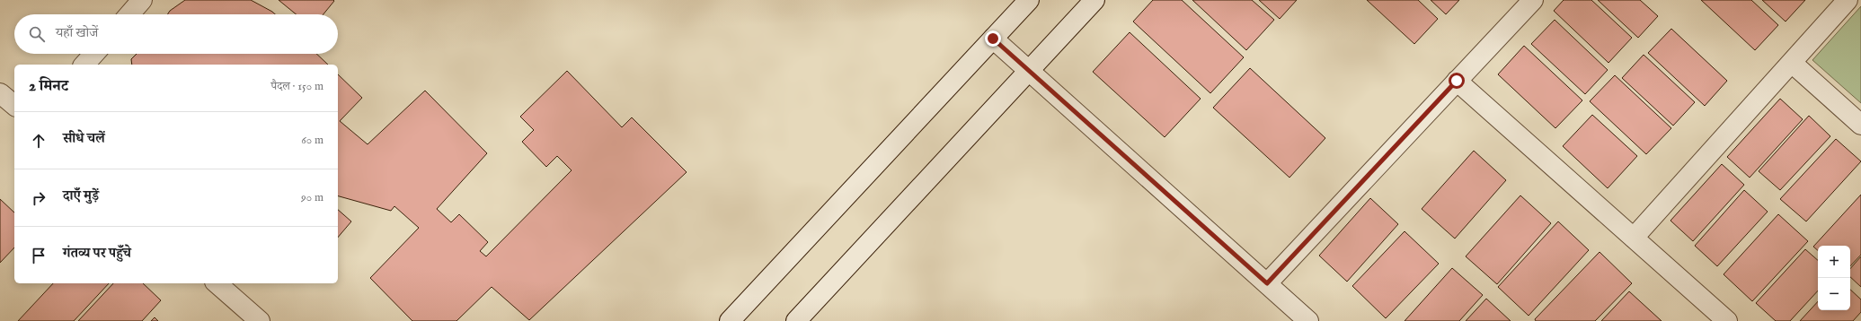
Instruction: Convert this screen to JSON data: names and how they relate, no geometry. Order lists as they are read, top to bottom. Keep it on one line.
{"page":{"search":"यहाँ खोजें","heading":["2 मिनट","पैदल · 150 m"],"list":[["सीधे चलें","60 m"],["दाएँ मुड़ें","90 m"],"गंतव्य पर पहुँचे"],"map_buttons":["+","−"]}}
